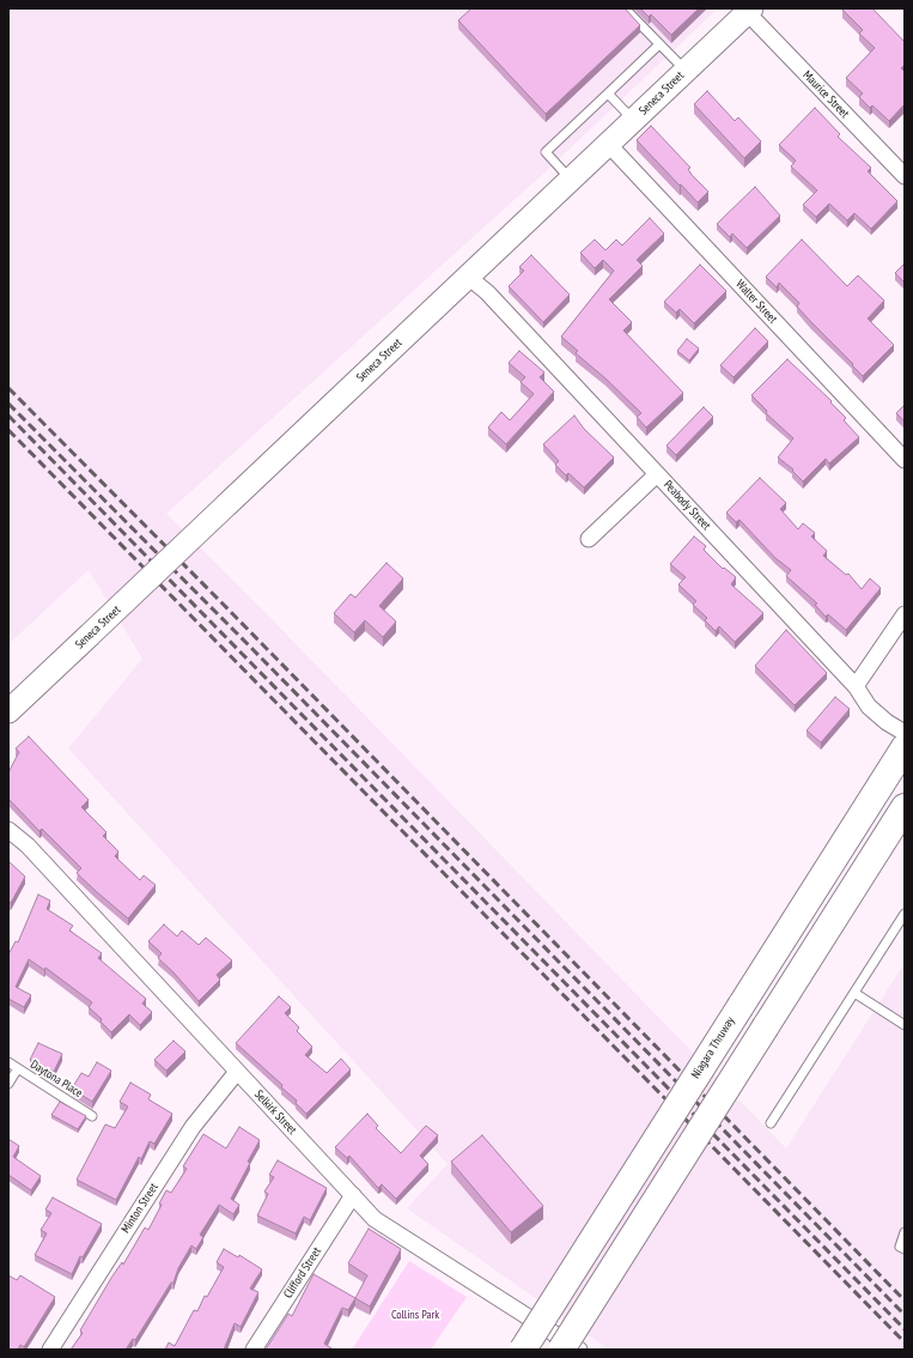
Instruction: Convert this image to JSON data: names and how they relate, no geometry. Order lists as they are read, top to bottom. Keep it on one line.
{"streets":{"highway":["Niagara Thruway"],"main road":["Seneca Street"],"street":["Maurice Street","Walter Street","Peabody Street","Selkirk Street","Minton Street","Clifford Street"],"lane":["Daytona Place"]},"crossings":[["Seneca Street","Maurice Street"],["Seneca Street","Walter Street"],["Seneca Street","Peabody Street"],["Selkirk Street","Minton Street"],["Selkirk Street","Clifford Street"]],"parks":["Collins Park"]}
